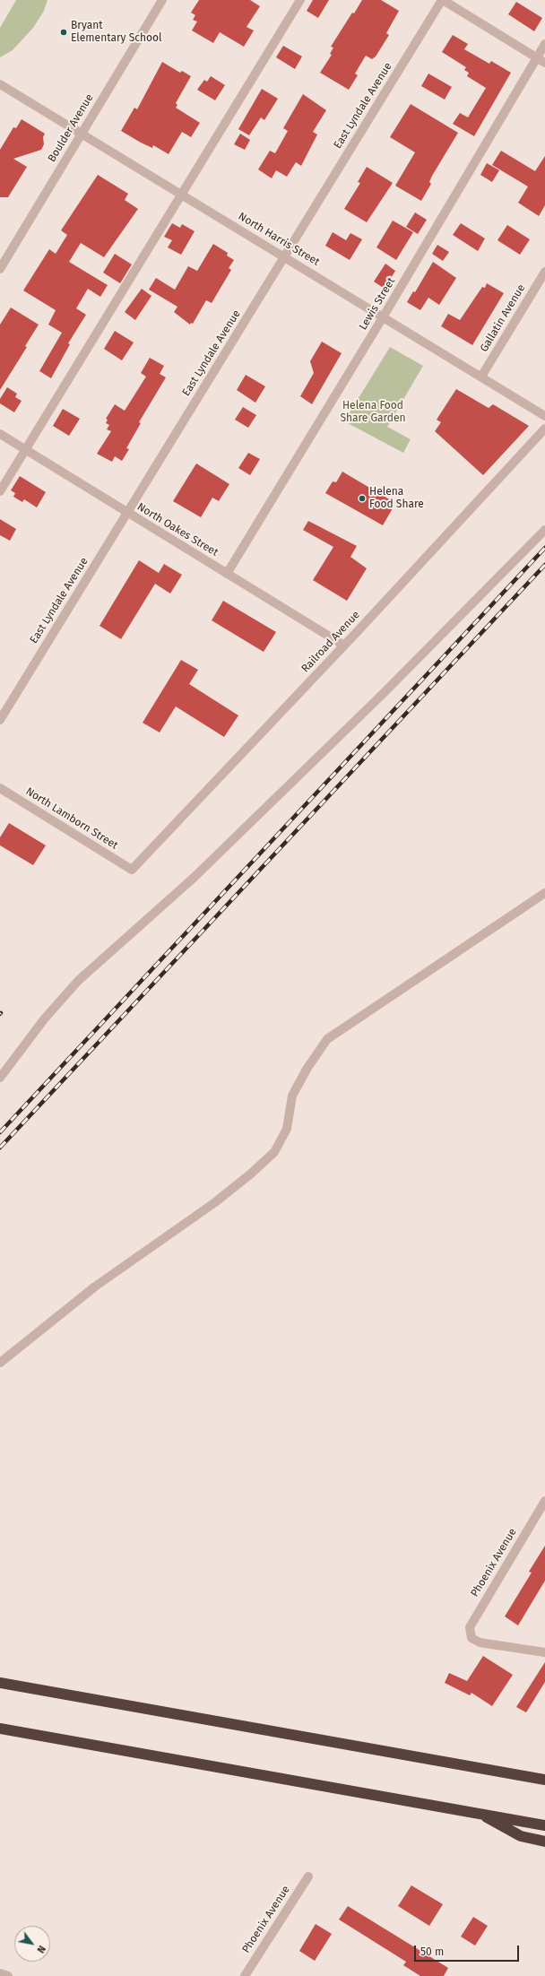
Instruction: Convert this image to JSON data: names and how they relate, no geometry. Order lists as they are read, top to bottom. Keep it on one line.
{"streets":{"street":["East Lyndale Avenue","Boulder Avenue","North Harris Street","Lewis Street","Gallatin Avenue","North Oakes Street","Railroad Avenue","North Lamborn Street","Phoenix Avenue"]},"crossings":[["East Lyndale Avenue","North Harris Street"],["East Lyndale Avenue","North Oakes Street"],["Boulder Avenue","North Harris Street"],["North Harris Street","Lewis Street"],["North Harris Street","Gallatin Avenue"],["Lewis Street","North Oakes Street"],["North Oakes Street","Railroad Avenue"],["Railroad Avenue","North Lamborn Street"]],"parks":["Helena Food Share Garden"],"places":["Bryant Elementary School","Helena Food Share"],"scale_bar":"50 m","north":"bottom right"}
